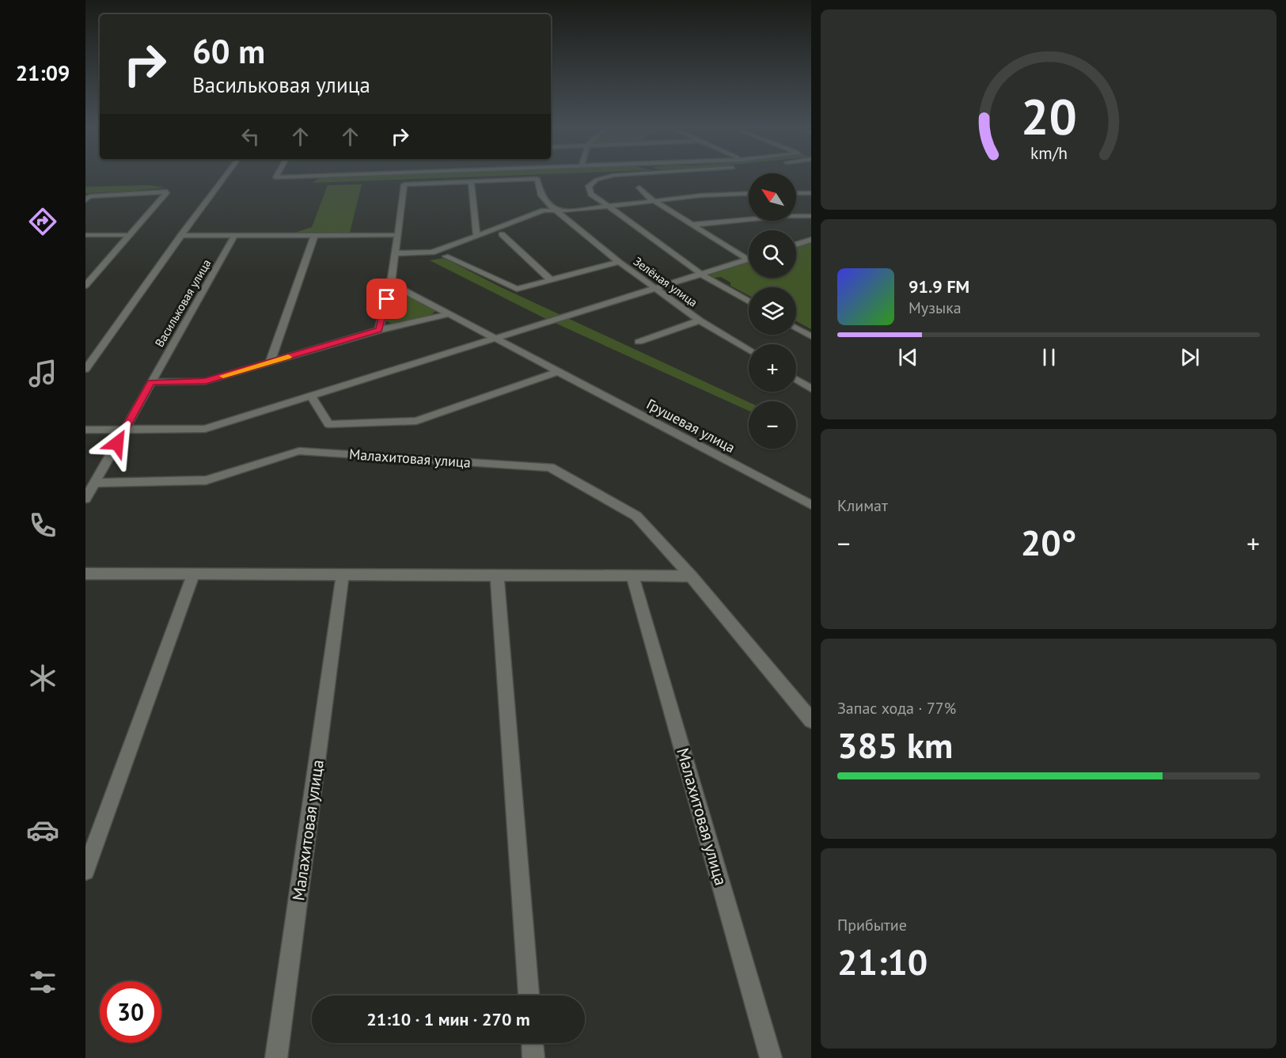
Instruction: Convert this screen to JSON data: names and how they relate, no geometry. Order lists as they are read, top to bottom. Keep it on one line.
{"streets":{"street":["Зелёная улица","Васильковая улица","Грушевая улица","Малахитовая улица"]},"north":"top left","page":{"tabs":"21:09","turn":["60 m","Васильковая улица"],"map_buttons":["+","−"],"song":["91.9 FM","Музыка"],"tile":["Климат",["Запас хода · 77%","385 km"],["Прибытие","21:10"]],"heat":["−","20°","+"],"limit":"30","trip":"21:10 · 1 мин · 270 m","gauge":["20","km/h"]}}
